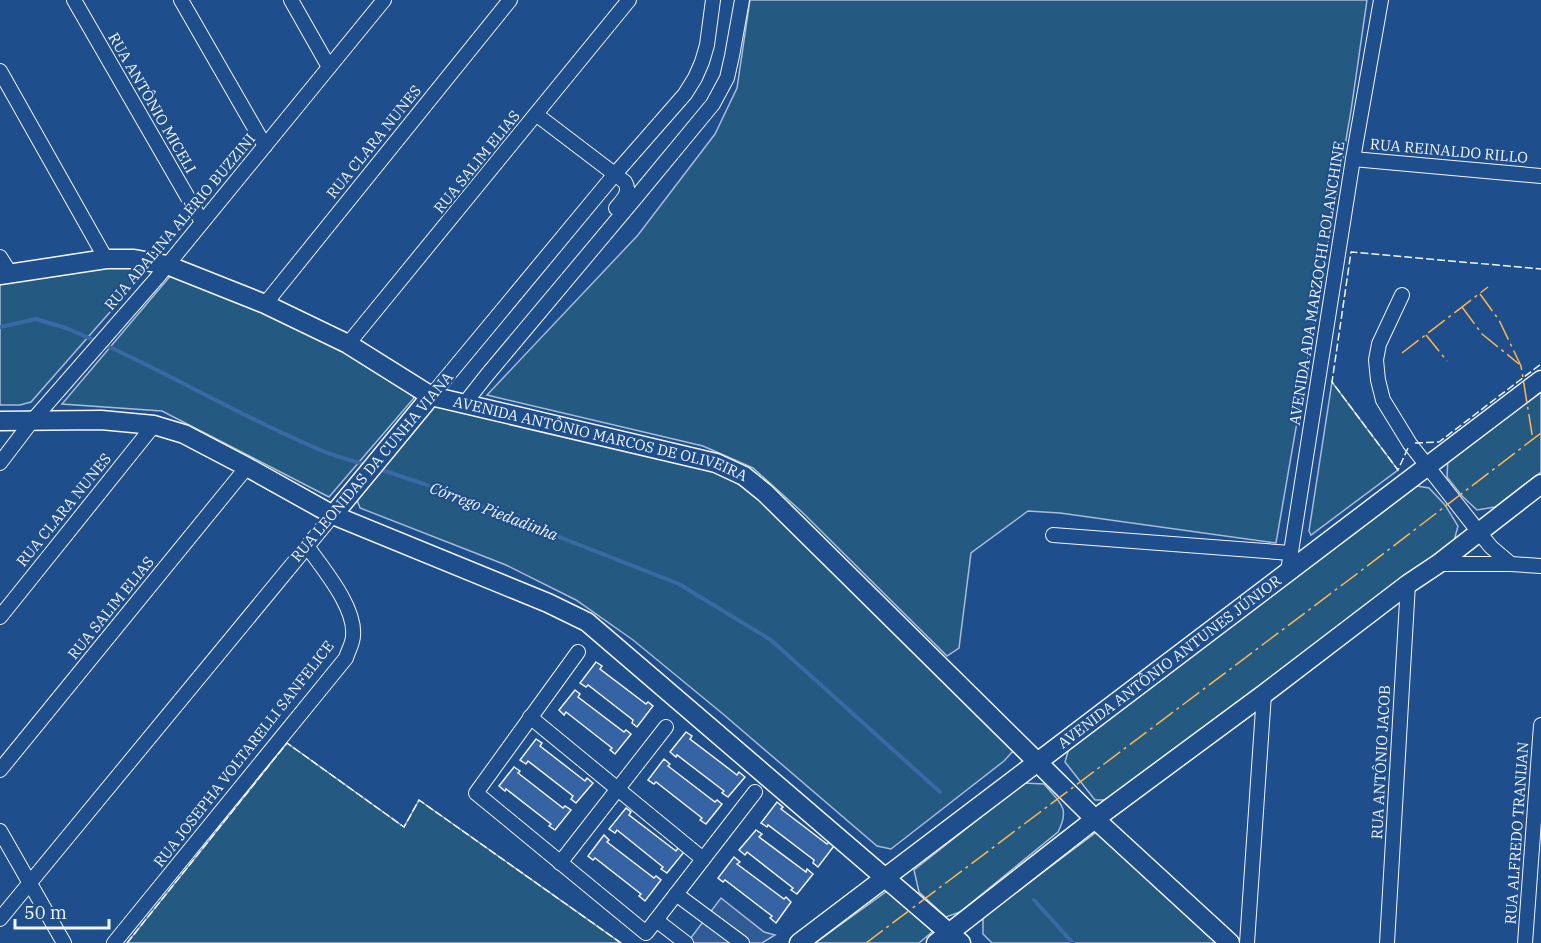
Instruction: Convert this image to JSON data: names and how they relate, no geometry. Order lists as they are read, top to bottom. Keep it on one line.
{"streets":{"main road":["AVENIDA ANTÔNIO MARCOS DE OLIVEIRA","RUA LEONIDAS DA CUNHA VIANA","AVENIDA ANTÔNIO ANTUNES JÚNIOR"],"street":["RUA ANTÔNIO MICELI","RUA CLARA NUNES","RUA REINALDO RILLO","RUA SALIM ELIAS","RUA ADALINA ALÉRIO BUZZINI","AVENIDA ADA MARZOCHI POLANCHINE","RUA JOSEPHA VOLTARELLI SANFELICE","RUA ANTÔNIO JACOB","RUA ALFREDO TRANIJAN"]},"crossings":[["RUA ANTÔNIO MICELI","RUA ADALINA ALÉRIO BUZZINI"],["RUA CLARA NUNES","AVENIDA ANTÔNIO MARCOS DE OLIVEIRA"],["RUA REINALDO RILLO","AVENIDA ADA MARZOCHI POLANCHINE"],["RUA SALIM ELIAS","AVENIDA ANTÔNIO MARCOS DE OLIVEIRA"],["RUA ADALINA ALÉRIO BUZZINI","AVENIDA ANTÔNIO MARCOS DE OLIVEIRA"],["AVENIDA ADA MARZOCHI POLANCHINE","AVENIDA ANTÔNIO ANTUNES JÚNIOR"],["AVENIDA ANTÔNIO MARCOS DE OLIVEIRA","RUA LEONIDAS DA CUNHA VIANA"],["AVENIDA ANTÔNIO MARCOS DE OLIVEIRA","AVENIDA ANTÔNIO ANTUNES JÚNIOR"],["RUA LEONIDAS DA CUNHA VIANA","RUA JOSEPHA VOLTARELLI SANFELICE"]],"water":["Córrego Piedadinha"],"scale_bar":"50 m"}
